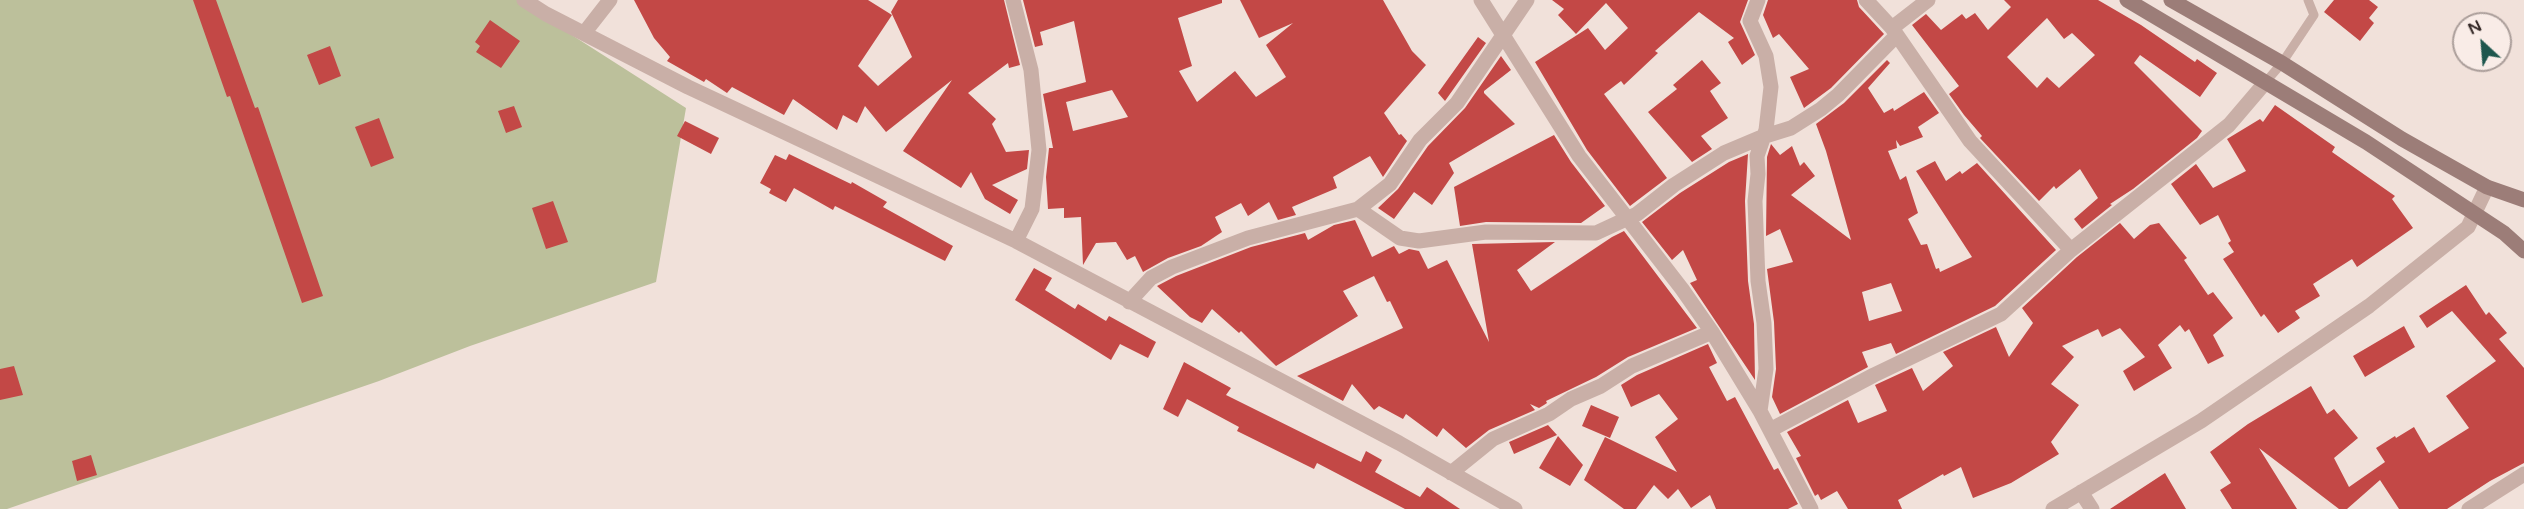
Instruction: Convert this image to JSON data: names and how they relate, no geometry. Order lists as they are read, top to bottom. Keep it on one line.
{"north":"top left"}
